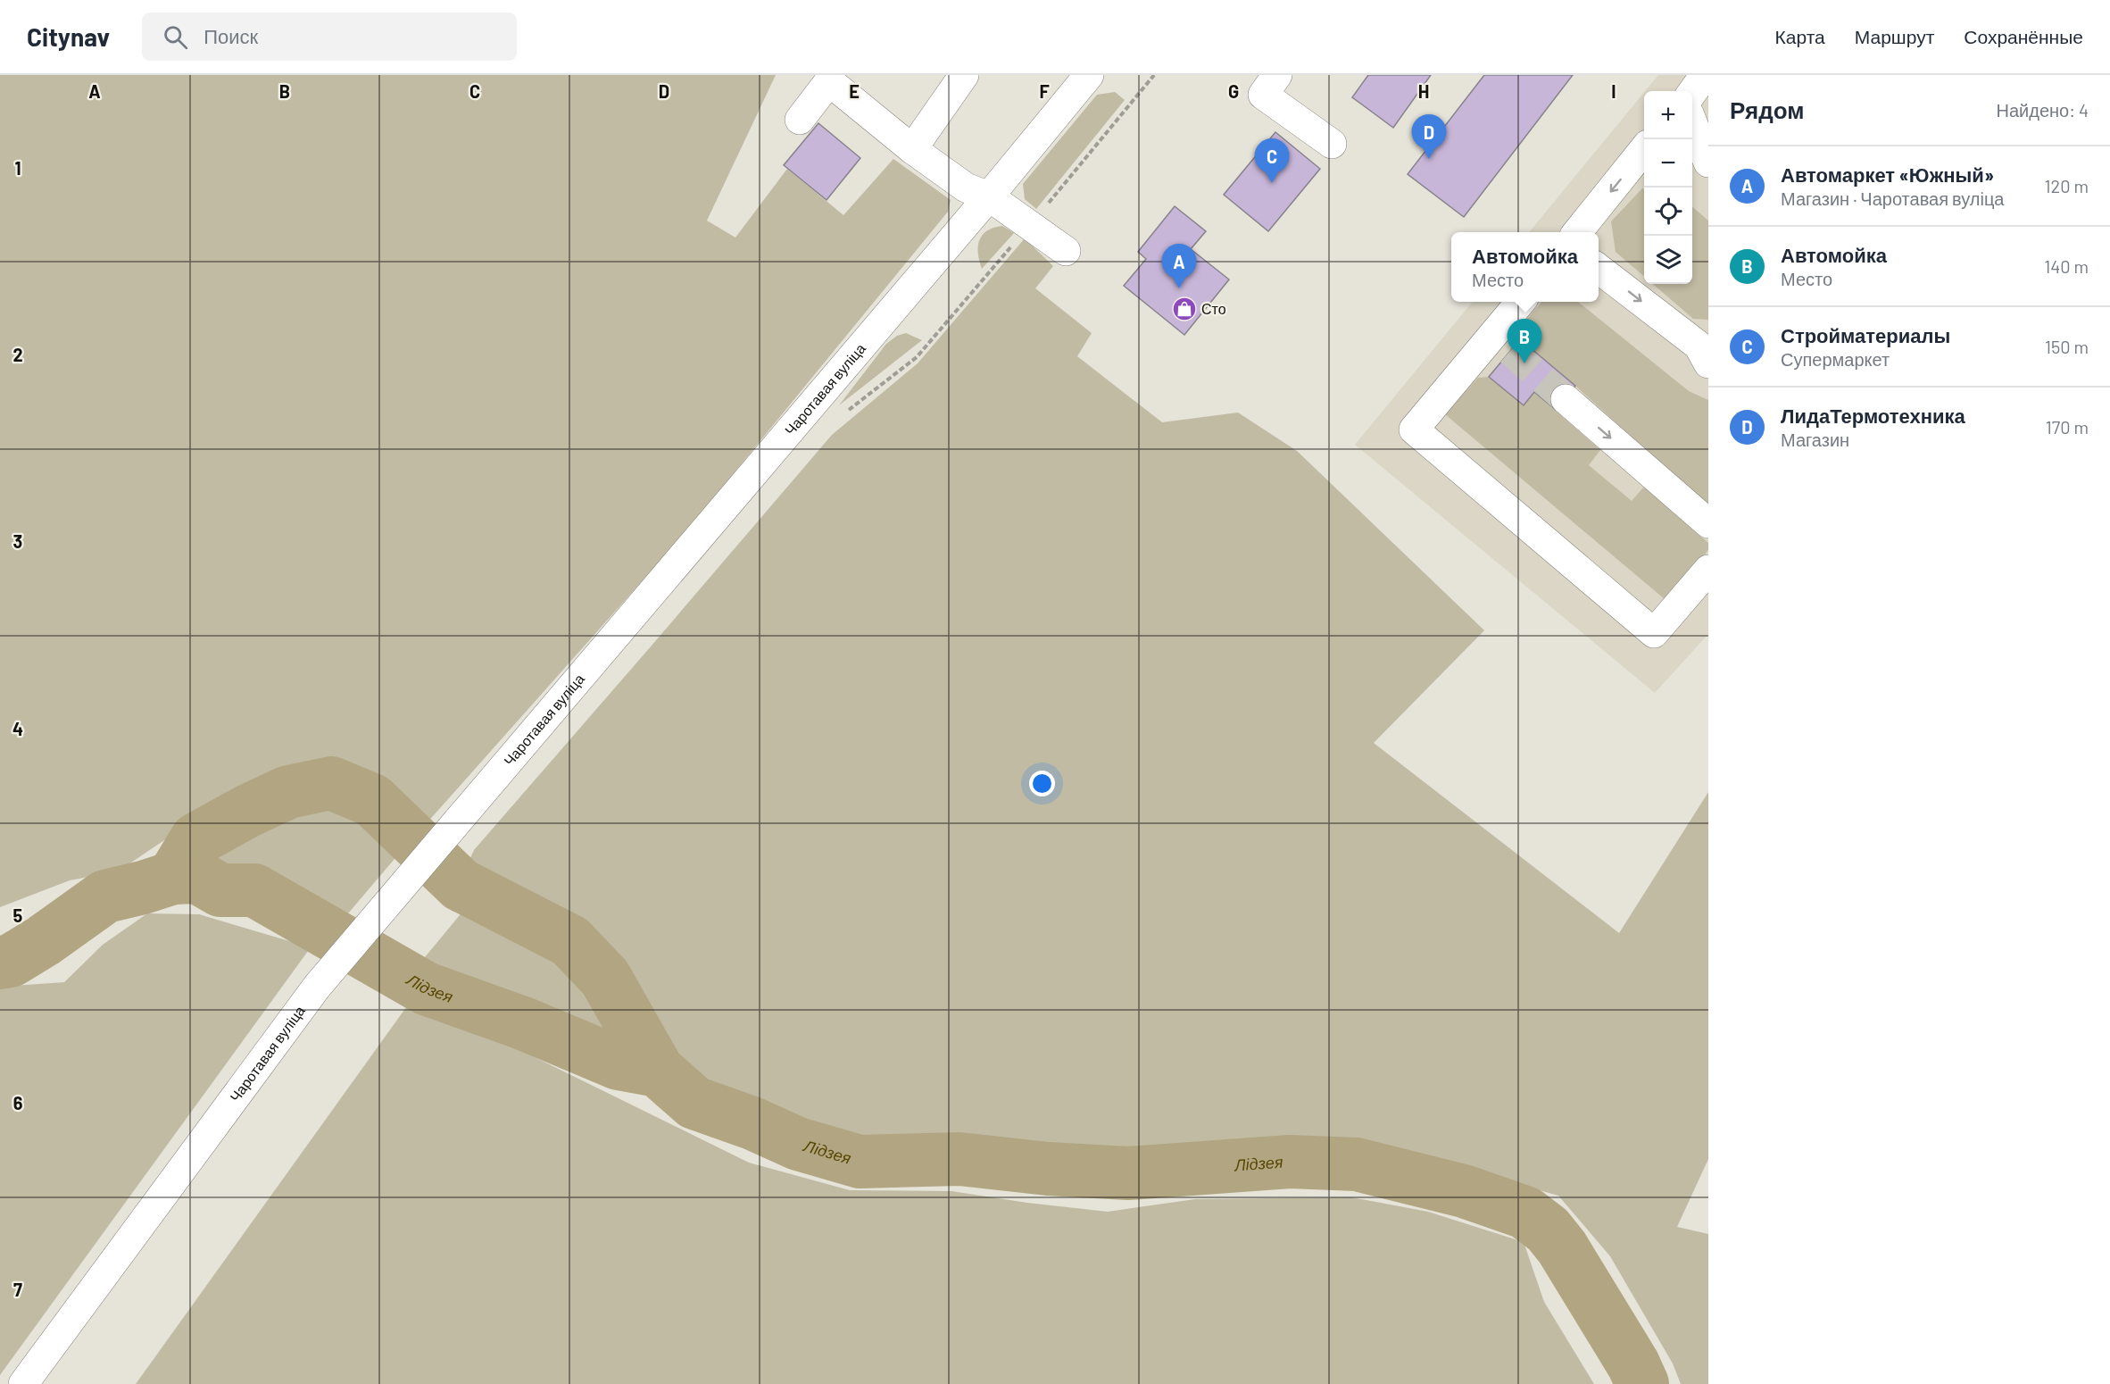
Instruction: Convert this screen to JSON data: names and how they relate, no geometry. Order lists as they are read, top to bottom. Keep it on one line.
{"streets":{"street":["Чаротавая вуліца"]},"water":["Лідзея"],"places":{"shop":["Сто"]},"page":{"header":"Citynav","search":"Поиск","nav":["Карта","Маршрут","Сохранённые"],"heading":["Рядом","Найдено: 4"],"map_buttons":["+","−"],"pins":["D","C","A","B"],"list":[{"mark":"A","name":"Автомаркет «Южный»","note":"Магазин · Чаротавая вуліца","value":"120 m"},{"mark":"B","name":"Автомойка","note":"Место","value":"140 m"},{"mark":"C","name":"Стройматериалы","note":"Супермаркет","value":"150 m"},{"mark":"D","name":"ЛидаТермотехника","note":"Магазин","value":"170 m"}],"popup":["Автомойка","Место"]},"grid":{"columns":["A","B","C","D","E","F","G","H","I"],"rows":["1","2","3","4","5","6","7"]}}
